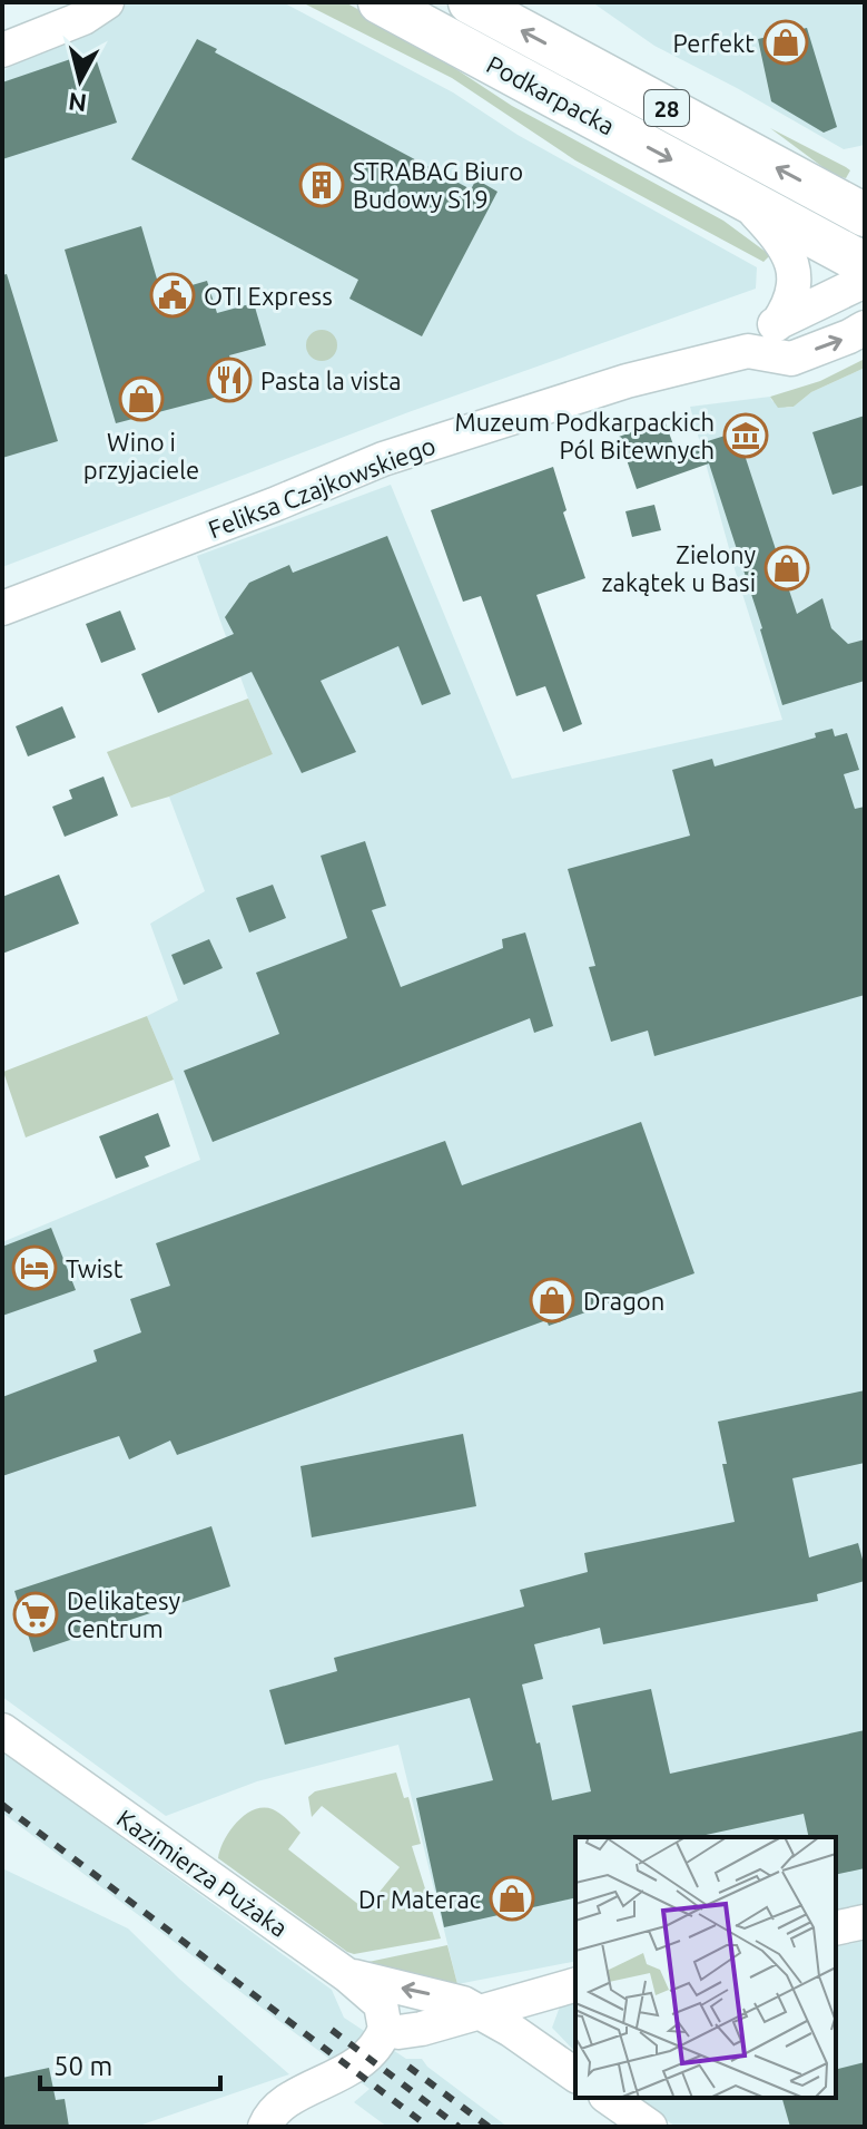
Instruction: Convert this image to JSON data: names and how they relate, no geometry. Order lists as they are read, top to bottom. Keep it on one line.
{"streets":{"main road":["Podkarpacka","28"],"street":["Feliksa Czajkowskiego","Kazimierza Pużaka"]},"places":{"shop":["Perfekt","Wino i przyjaciele","Zielony zakątek u Basi","Dragon","Dr Materac"],"building":["STRABAG Biuro Budowy S19"],"public building":["OTI Express"],"restaurant":["Pasta la vista"],"museum":["Muzeum Podkarpackich Pól Bitewnych"],"hotel":["Twist"],"supermarket":["Delikatesy Centrum"]},"scale_bar":"50 m","north":"bottom"}
